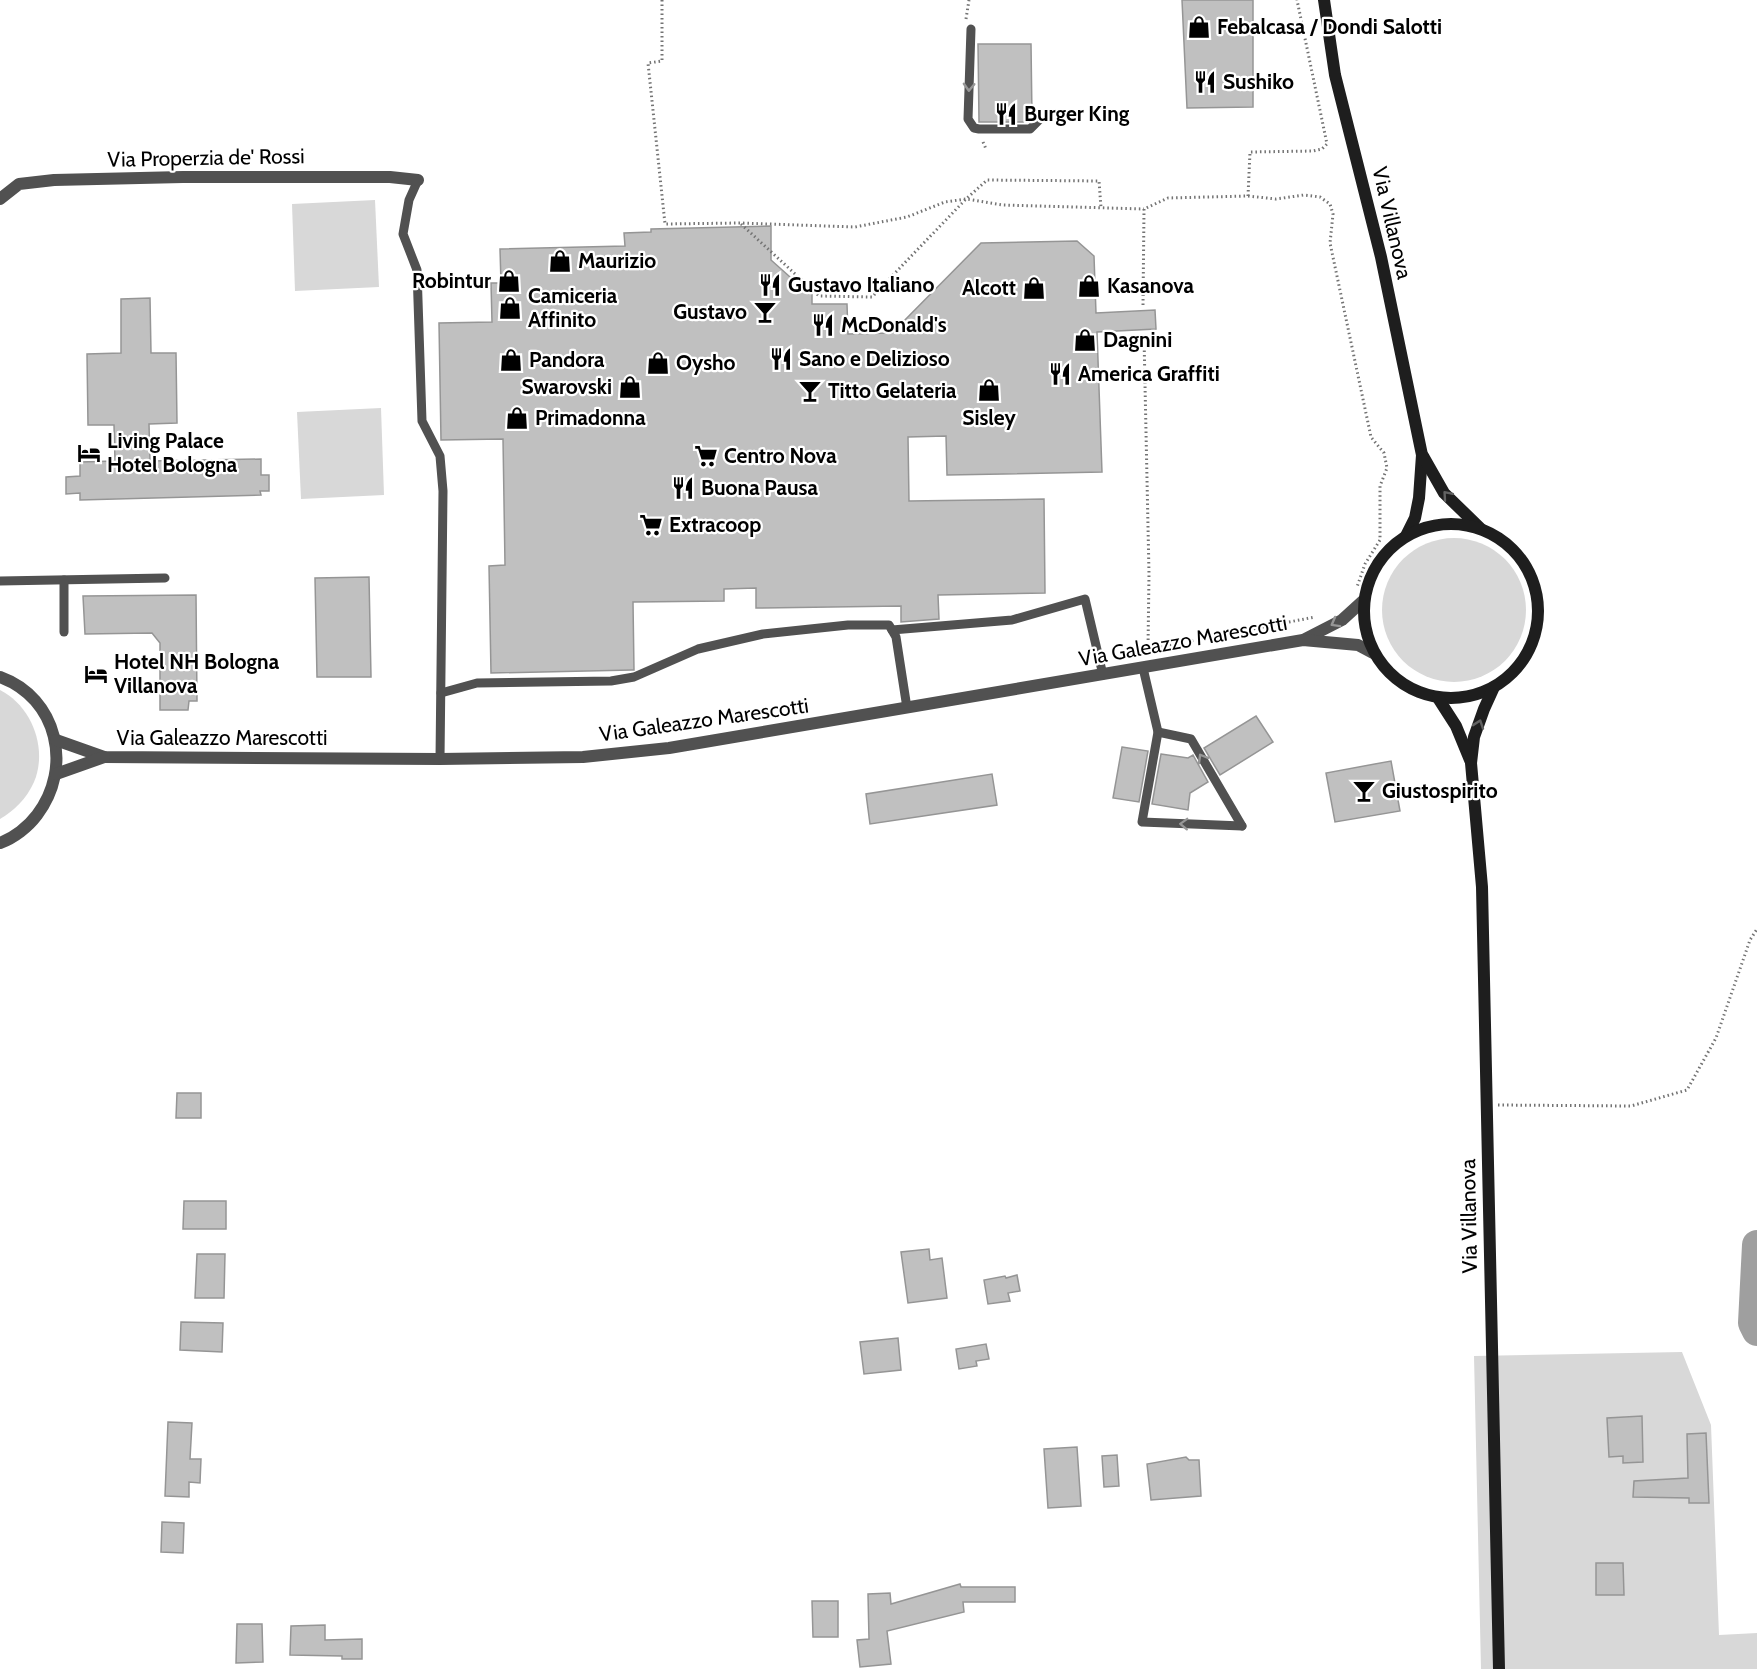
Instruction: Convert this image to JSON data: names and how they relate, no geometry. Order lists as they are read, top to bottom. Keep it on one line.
{"streets":{"main road":["Via Villanova"],"street":["Via Properzia de' Rossi","Via Galeazzo Marescotti"]},"crossings":[["Via Villanova","Via Galeazzo Marescotti"]],"places":{"shop":["Febalcasa / Dondi Salotti","Maurizio","Robintur","Kasanova","Alcott","Camiceria Affinito","Dagnini","Pandora","Oysho","Swarovski","Sisley","Primadonna"],"restaurant":["Sushiko","Burger King","Gustavo Italiano","McDonald's","Sano e Delizioso","America Graffiti","Buona Pausa"],"bar":["Gustavo","Titto Gelateria","Giustospirito"],"hotel":["Living Palace Hotel Bologna","Hotel NH Bologna Villanova"],"supermarket":["Centro Nova","Extracoop"]}}
